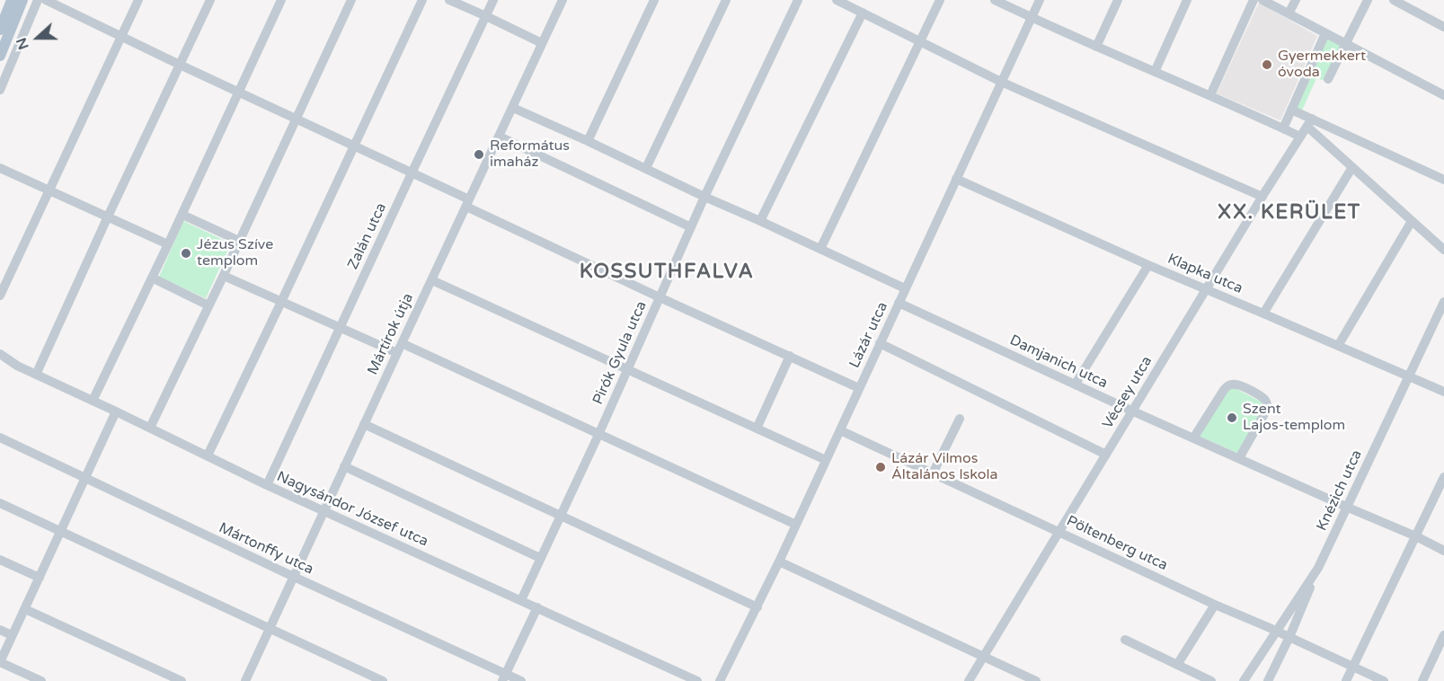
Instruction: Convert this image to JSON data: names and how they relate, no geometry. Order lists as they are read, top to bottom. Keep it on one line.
{"streets":{"street":["Zalán utca","Klapka utca","Mártírok útja","Lázár utca","Pirók Gyula utca","Damjanich utca","Vécsey utca","Knézich utca","Nagysándor József utca","Pöltenberg utca","Mártonffy utca"]},"crossings":[["Zalán utca","Nagysándor József utca"],["Klapka utca","Lázár utca"],["Klapka utca","Vécsey utca"],["Klapka utca","Knézich utca"],["Mártírok útja","Nagysándor József utca"],["Mártírok útja","Mártonffy utca"],["Lázár utca","Damjanich utca"],["Lázár utca","Pöltenberg utca"],["Pirók Gyula utca","Nagysándor József utca"],["Damjanich utca","Vécsey utca"],["Damjanich utca","Knézich utca"],["Vécsey utca","Pöltenberg utca"],["Knézich utca","Pöltenberg utca"]],"districts":["XX. KERÜLET","KOSSUTHFALVA"],"places":["Gyermekkert óvoda","Református imaház","Jézus Szíve templom","Szent Lajos-templom","Lázár Vilmos Általános Iskola"],"north":"left"}
